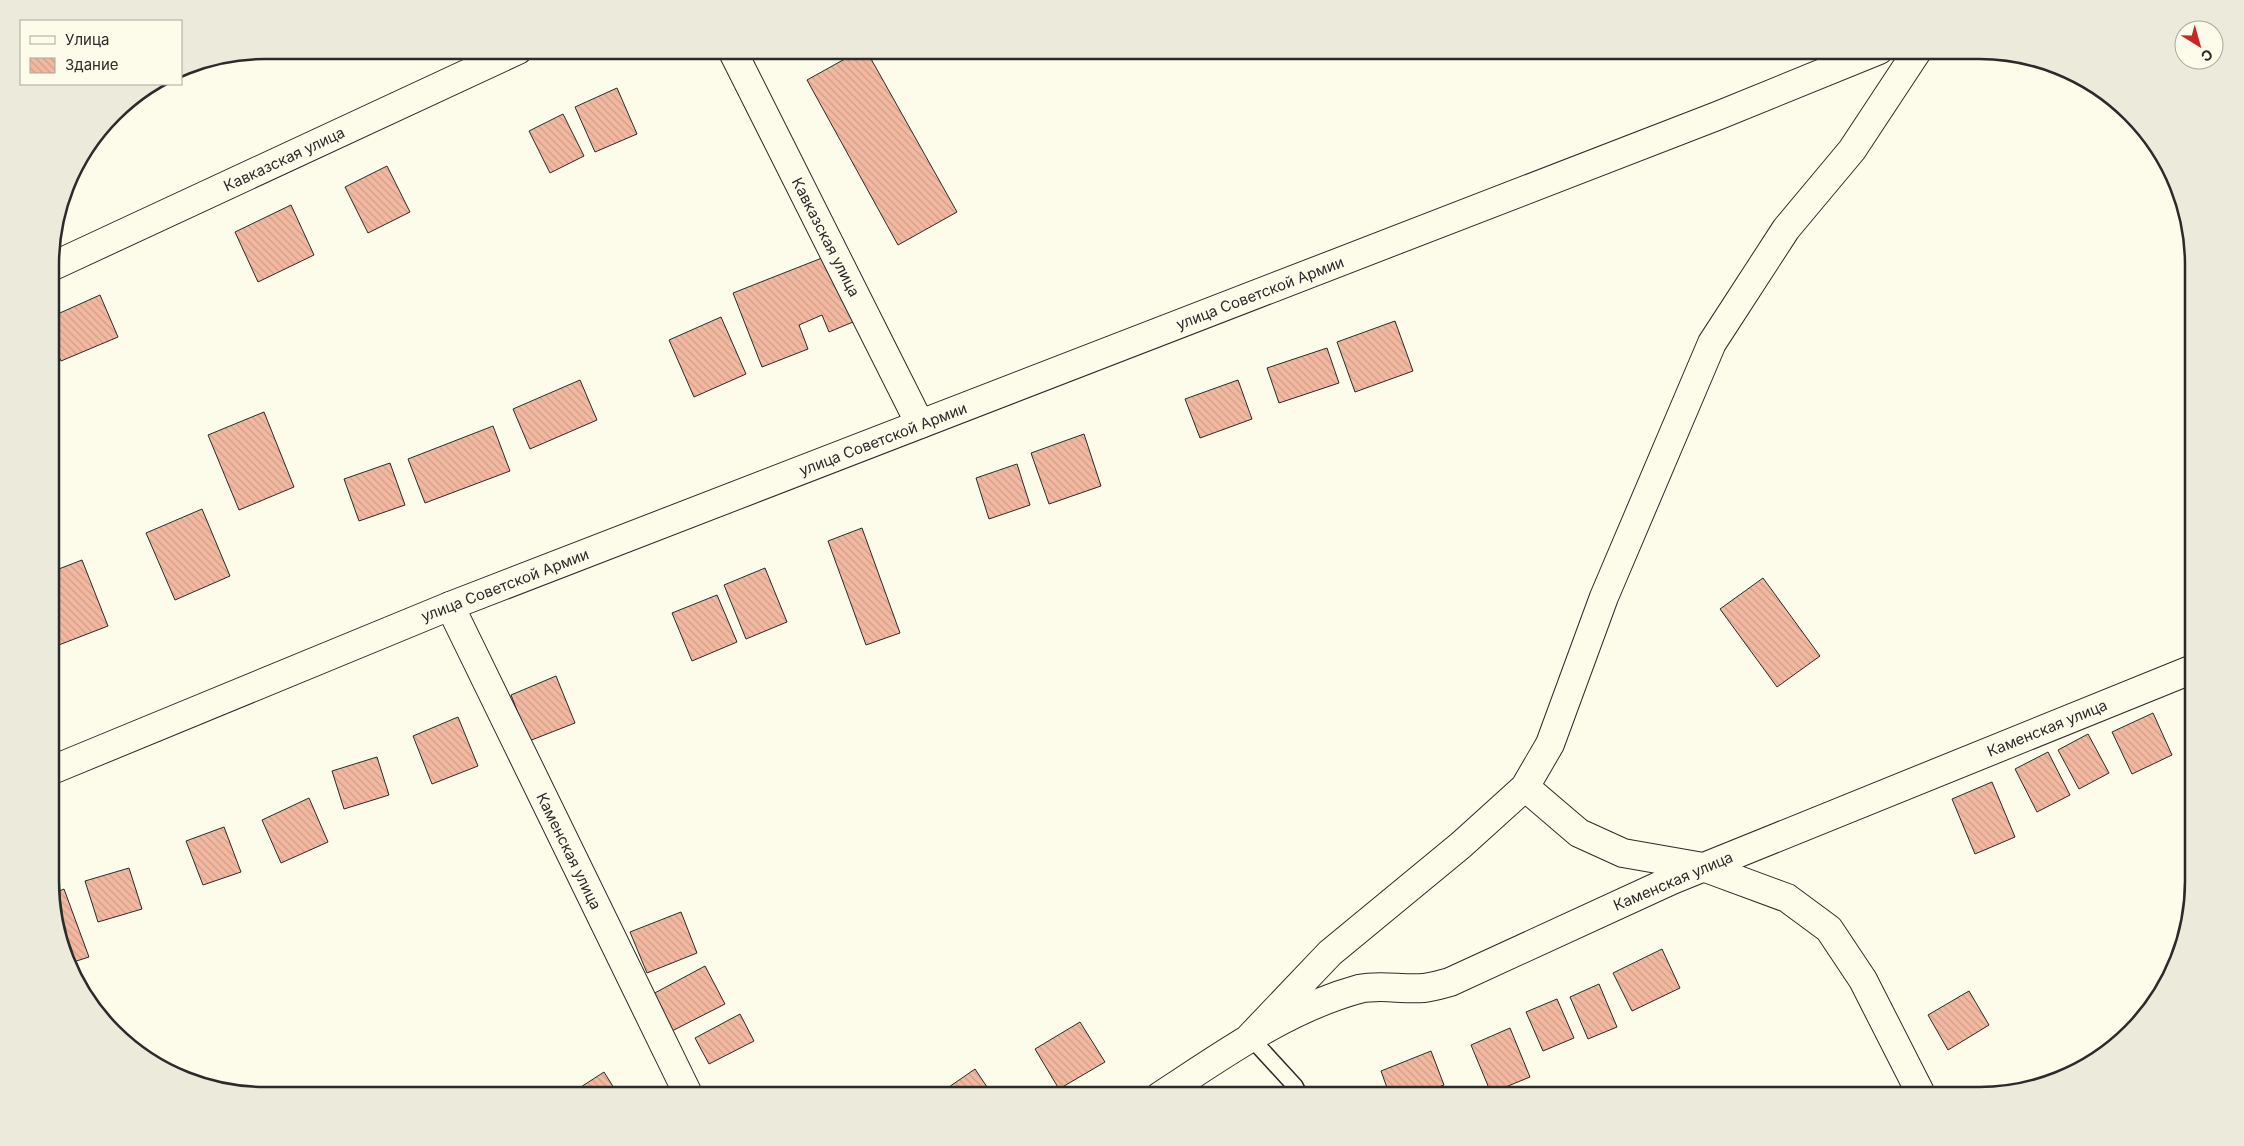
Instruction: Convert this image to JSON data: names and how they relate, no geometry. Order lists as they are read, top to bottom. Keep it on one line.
{"streets":{"street":["Кавказская улица","улица Советской Армии","Каменская улица"]},"crossings":[["Кавказская улица","улица Советской Армии"],["улица Советской Армии","Каменская улица"]],"legend":["Улица","Здание"],"north":"bottom right"}
